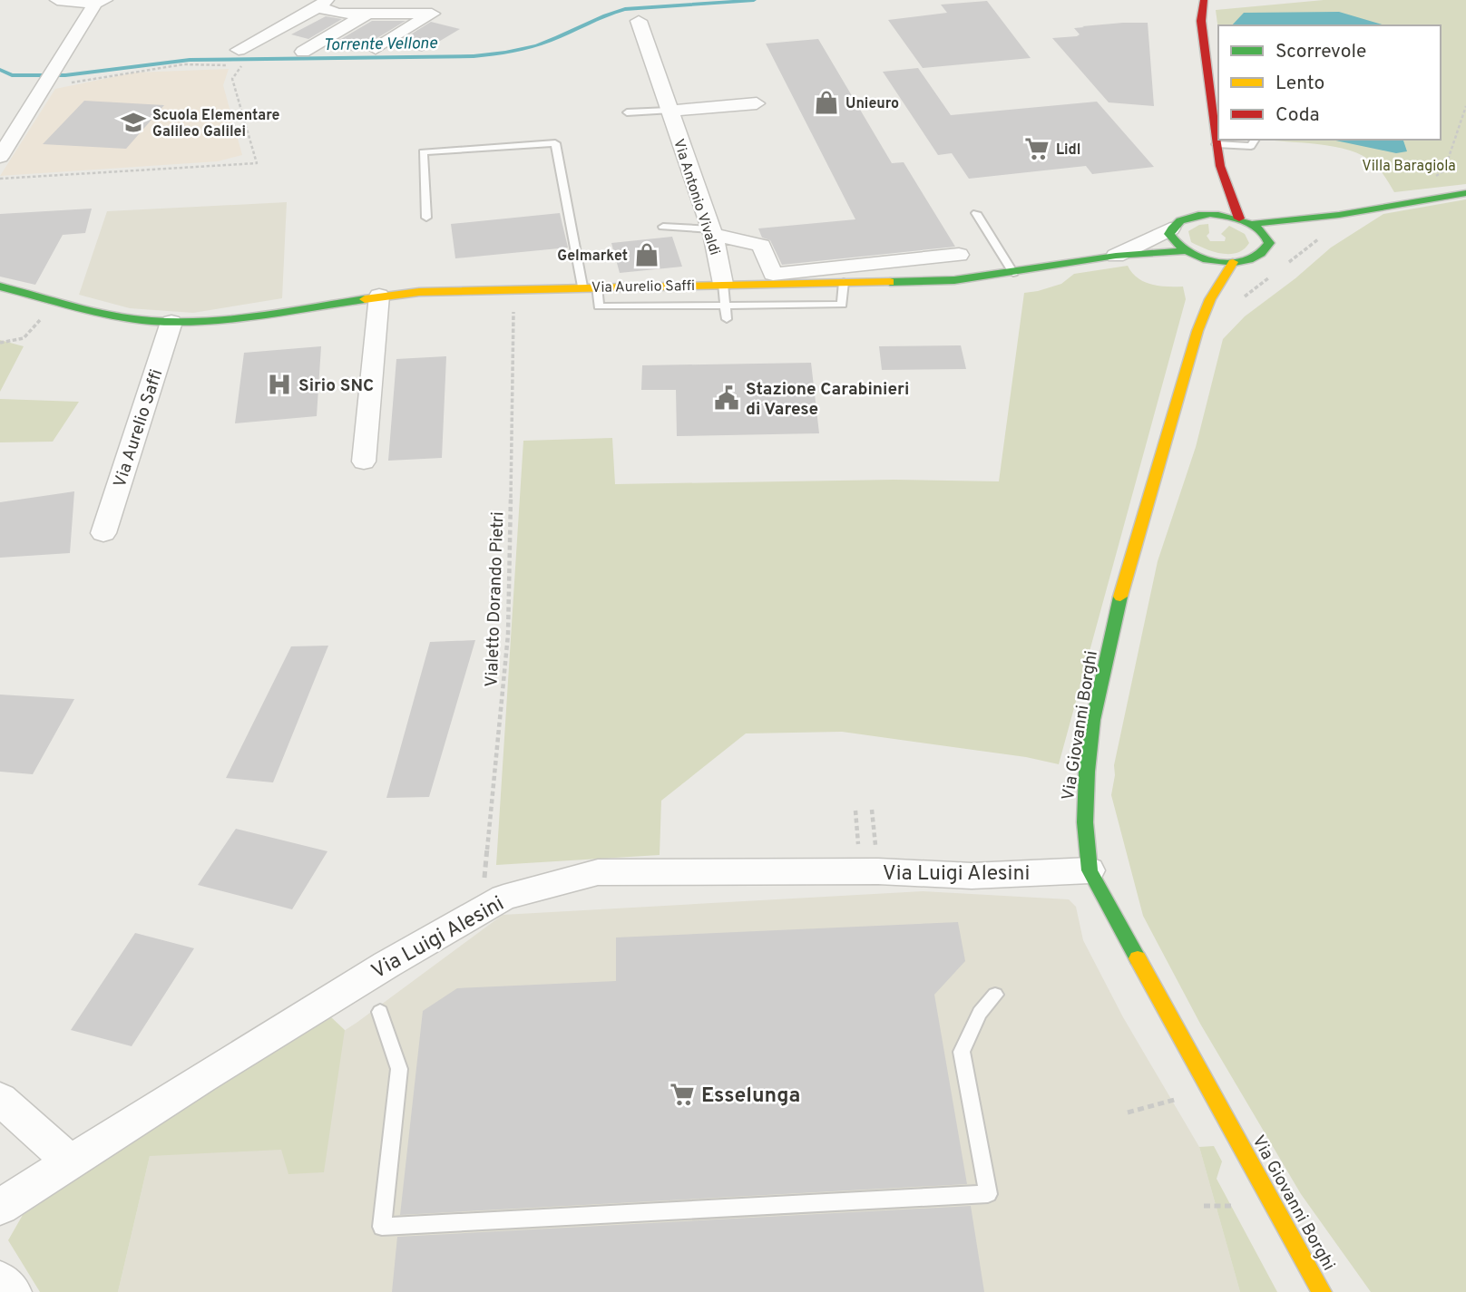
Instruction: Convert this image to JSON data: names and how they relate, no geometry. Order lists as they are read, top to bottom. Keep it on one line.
{"streets":{"main road":["Via Aurelio Saffi","Via Giovanni Borghi"],"street":["Via Antonio Vivaldi","Via Luigi Alesini"],"path":["Vialetto Dorando Pietri"]},"crossings":[["Via Antonio Vivaldi","Via Aurelio Saffi"],["Via Aurelio Saffi","Vialetto Dorando Pietri"],["Via Aurelio Saffi","Via Giovanni Borghi"],["Vialetto Dorando Pietri","Via Luigi Alesini"],["Via Giovanni Borghi","Via Luigi Alesini"]],"water":["Torrente Vellone"],"parks":["Villa Baragiola"],"places":{"shop":["Unieuro","Gelmarket"],"school or university":["Scuola Elementare Galileo Galilei"],"supermarket":["Lidl","Esselunga"],"hospital":["Sirio SNC"],"public building":["Stazione Carabinieri di Varese"]},"legend":["Scorrevole","Lento","Coda"]}
